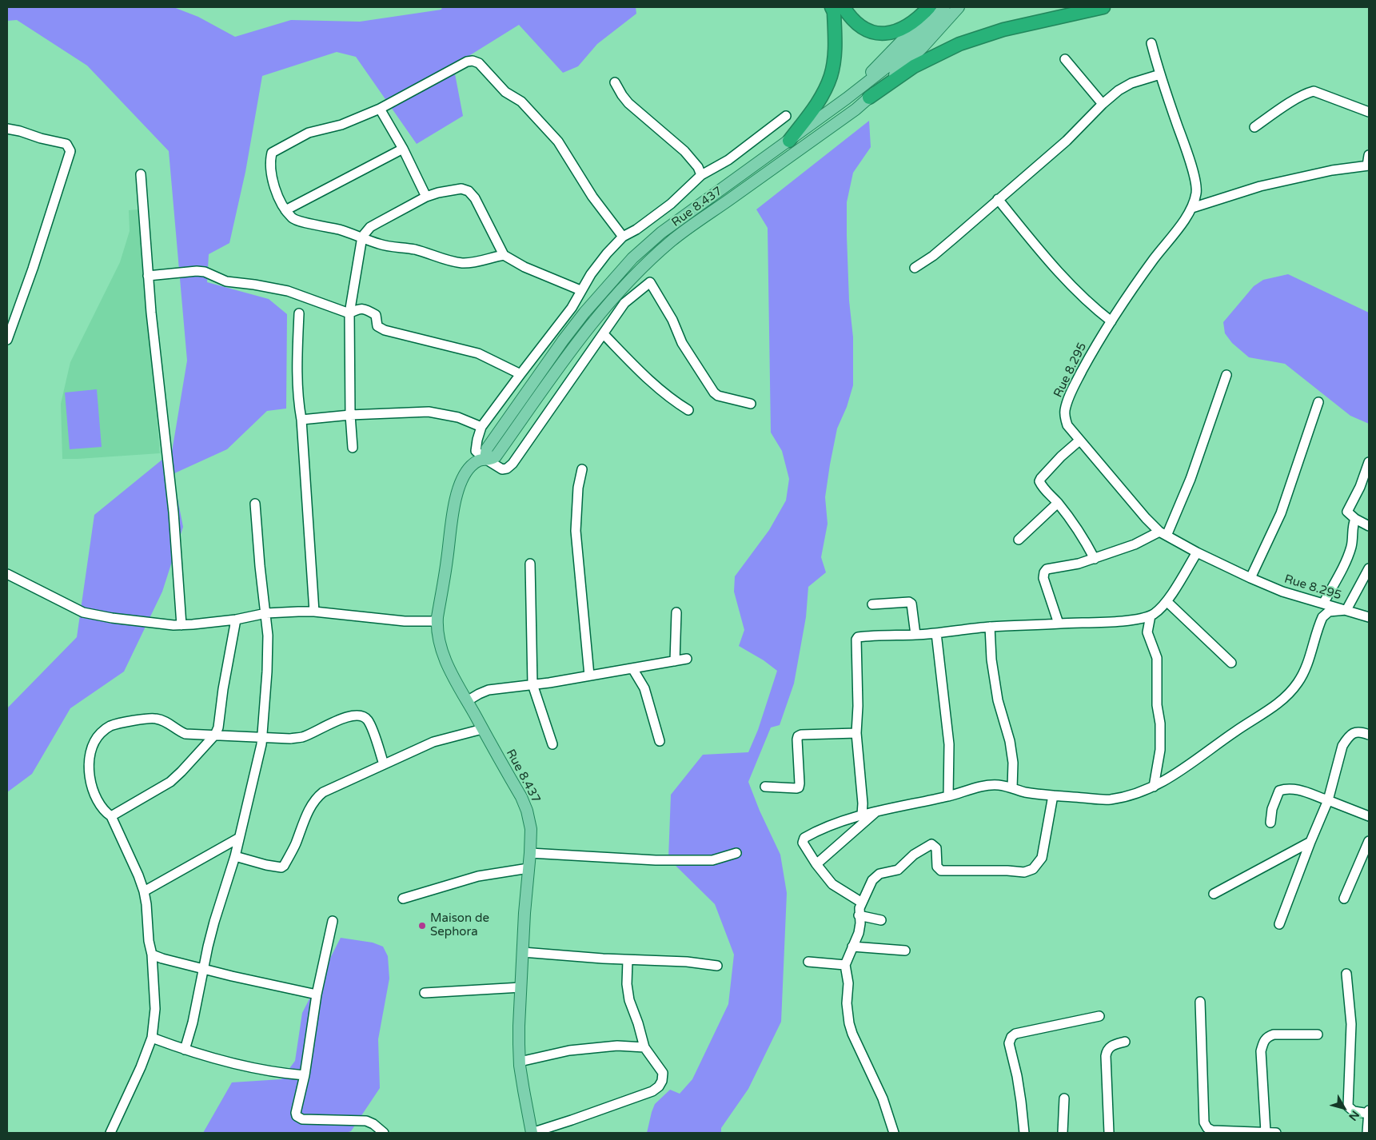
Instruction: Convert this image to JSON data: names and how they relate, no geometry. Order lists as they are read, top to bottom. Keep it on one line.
{"streets":{"main road":["Rue 8.437"],"street":["Rue 8.295"]},"places":["Maison de Sephora"],"north":"bottom right"}
